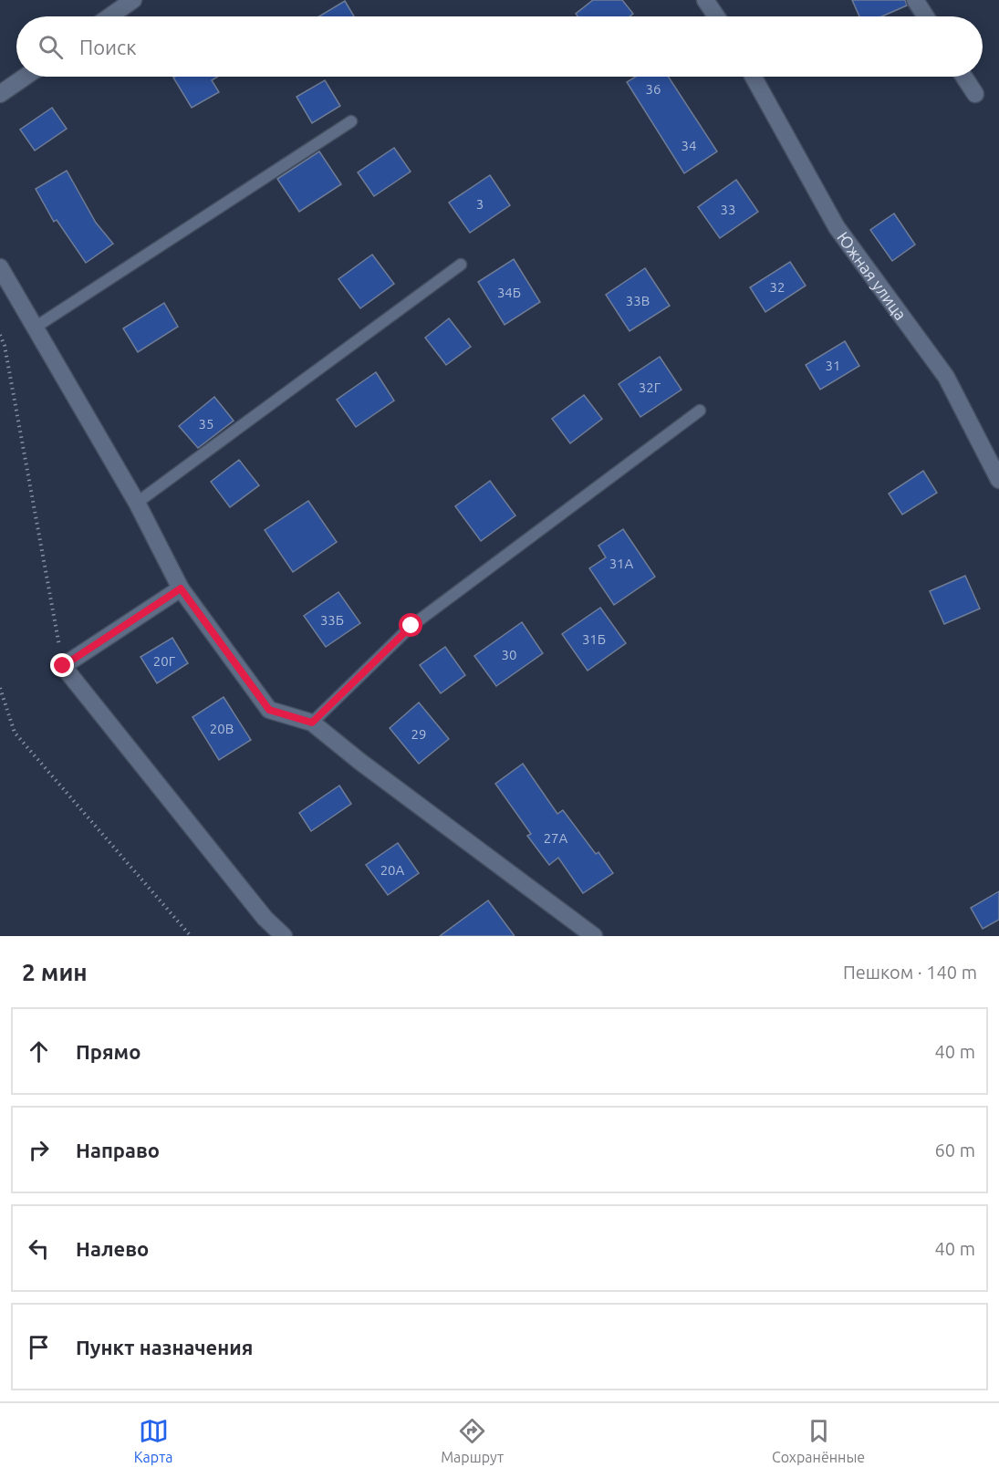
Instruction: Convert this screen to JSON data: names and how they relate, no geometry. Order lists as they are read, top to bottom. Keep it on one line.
{"streets":{"street":["Южная улица"]},"house_numbers":["36","34","3","33","32","34Б","33В","31","32Г","35","31А","33Б","31Б","30","20Г","20В","29","27А","20А"],"page":{"search":"Поиск","heading":["2 мин","Пешком · 140 m"],"list":[["Прямо","40 m"],["Направо","60 m"],["Налево","40 m"],"Пункт назначения"],"nav":["Карта","Маршрут","Сохранённые"]}}
